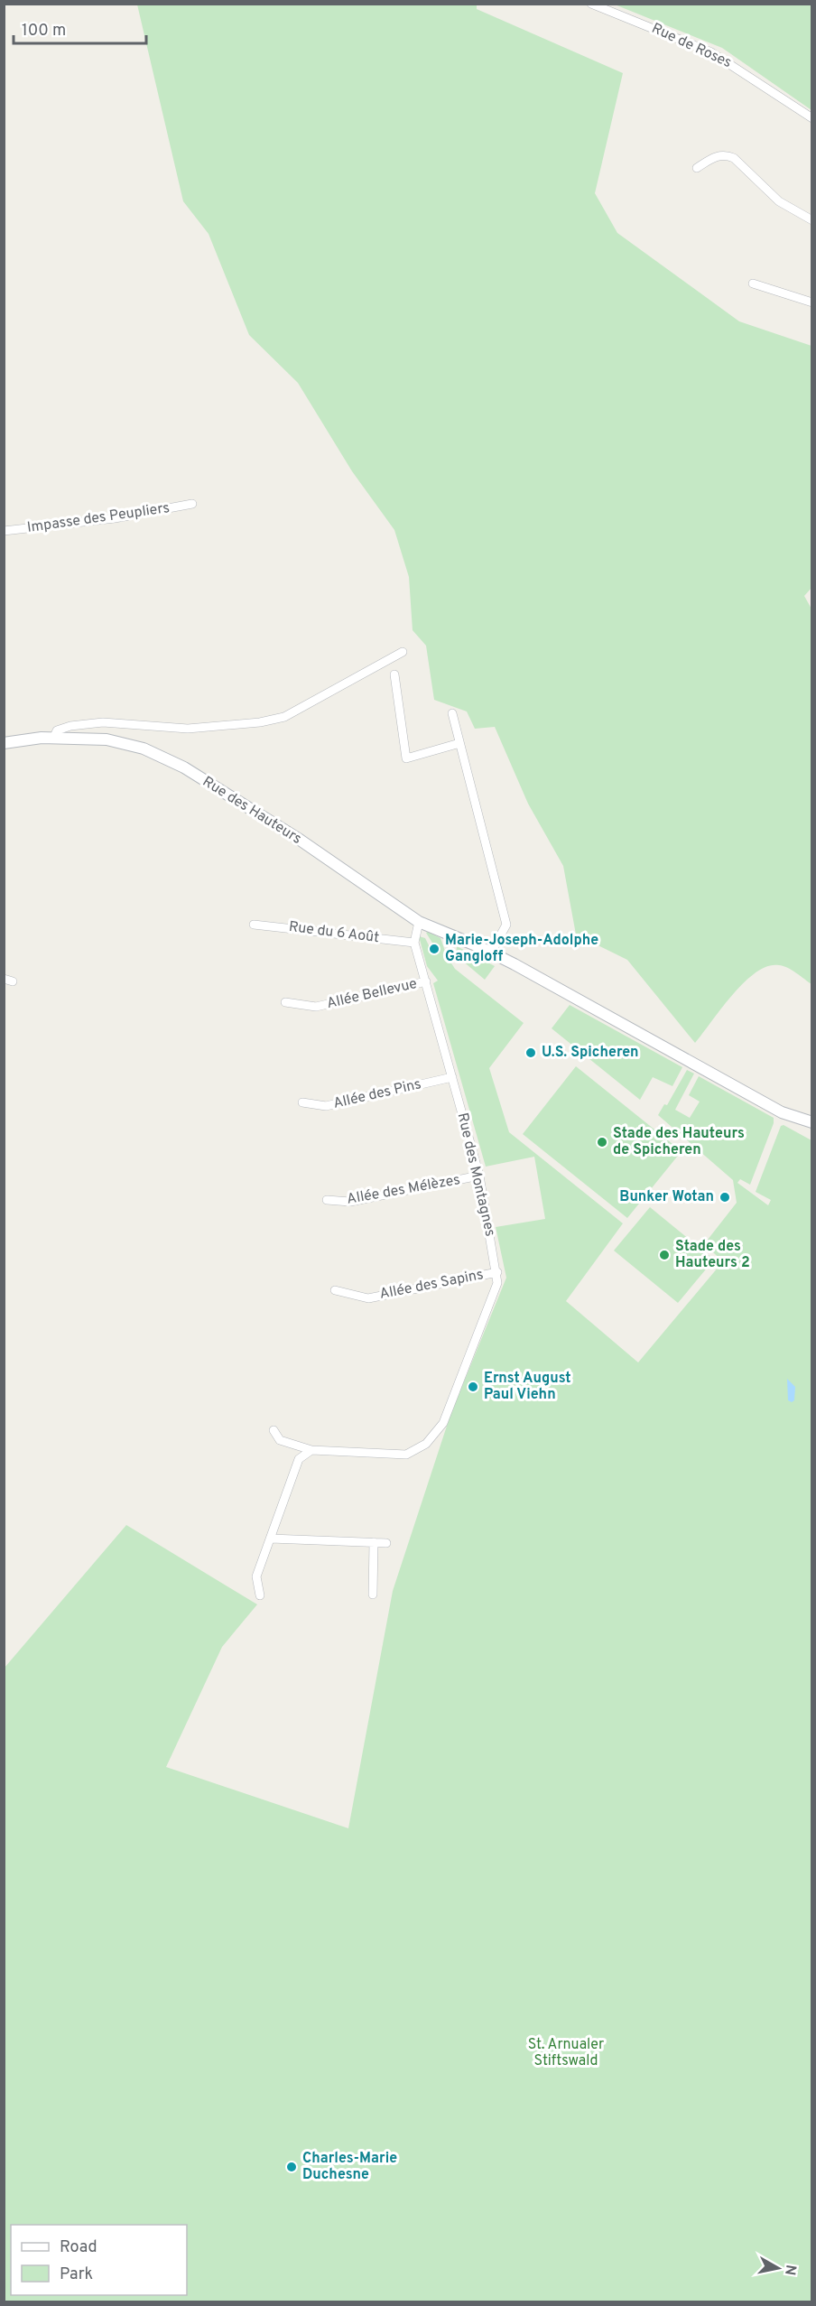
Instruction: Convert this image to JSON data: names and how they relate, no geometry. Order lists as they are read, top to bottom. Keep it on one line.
{"streets":{"street":["Rue de Roses","Impasse des Peupliers","Rue des Hauteurs","Rue du 6 Août","Allée Bellevue","Allée des Pins","Rue des Montagnes","Allée des Mélèzes","Allée des Sapins"]},"crossings":[["Rue des Hauteurs","Rue des Montagnes"],["Rue du 6 Août","Rue des Montagnes"],["Allée Bellevue","Rue des Montagnes"],["Allée des Pins","Rue des Montagnes"],["Rue des Montagnes","Allée des Mélèzes"],["Rue des Montagnes","Allée des Sapins"]],"parks":["St. Arnualer Stiftswald"],"places":["Marie-Joseph-Adolphe Gangloff","U.S. Spicheren","Stade des Hauteurs de Spicheren","Bunker Wotan","Stade des Hauteurs 2","Ernst August Paul Viehn","Charles-Marie Duchesne"],"legend":["Road","Park"],"scale_bar":"100 m","north":"right"}
